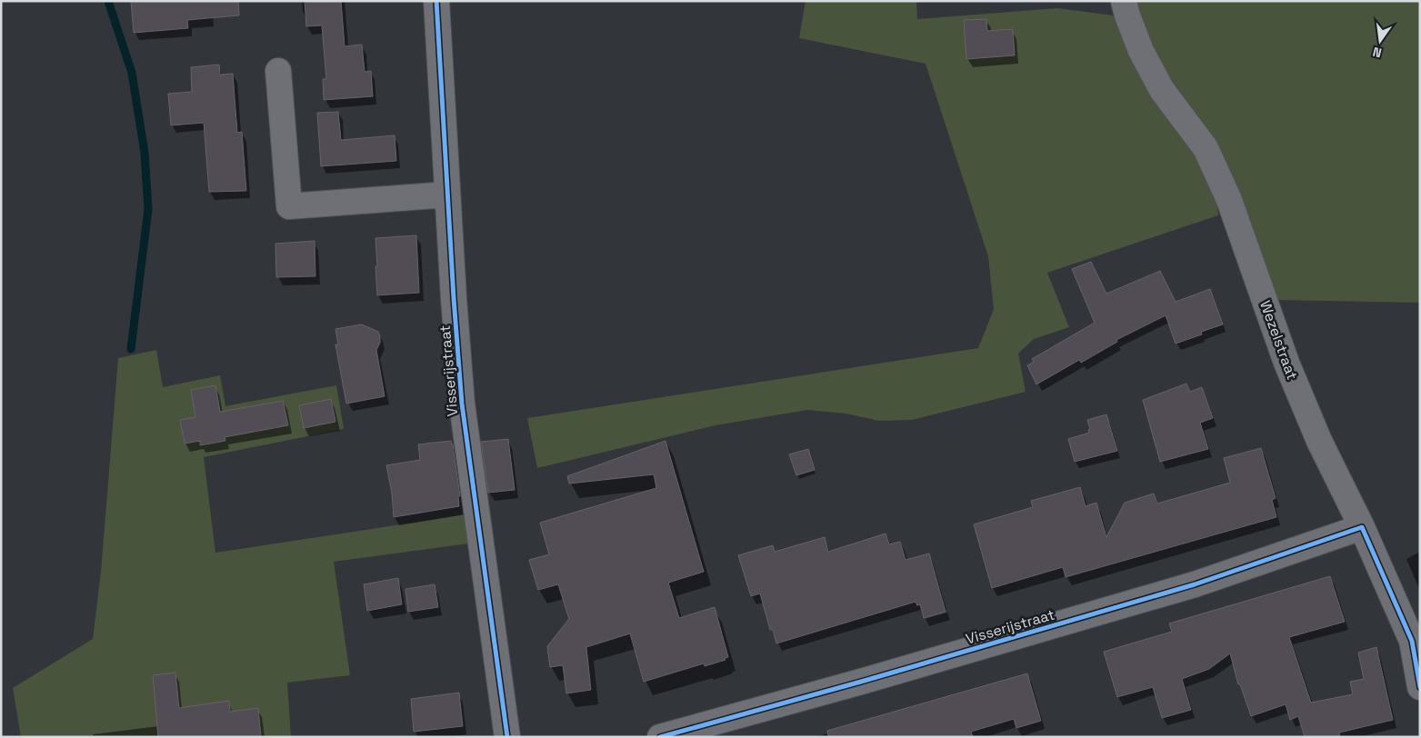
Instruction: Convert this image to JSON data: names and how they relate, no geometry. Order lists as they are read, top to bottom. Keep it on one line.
{"streets":{"street":["Wezelstraat","Visserijstraat"]},"crossings":[["Wezelstraat","Visserijstraat"]],"north":"bottom"}
